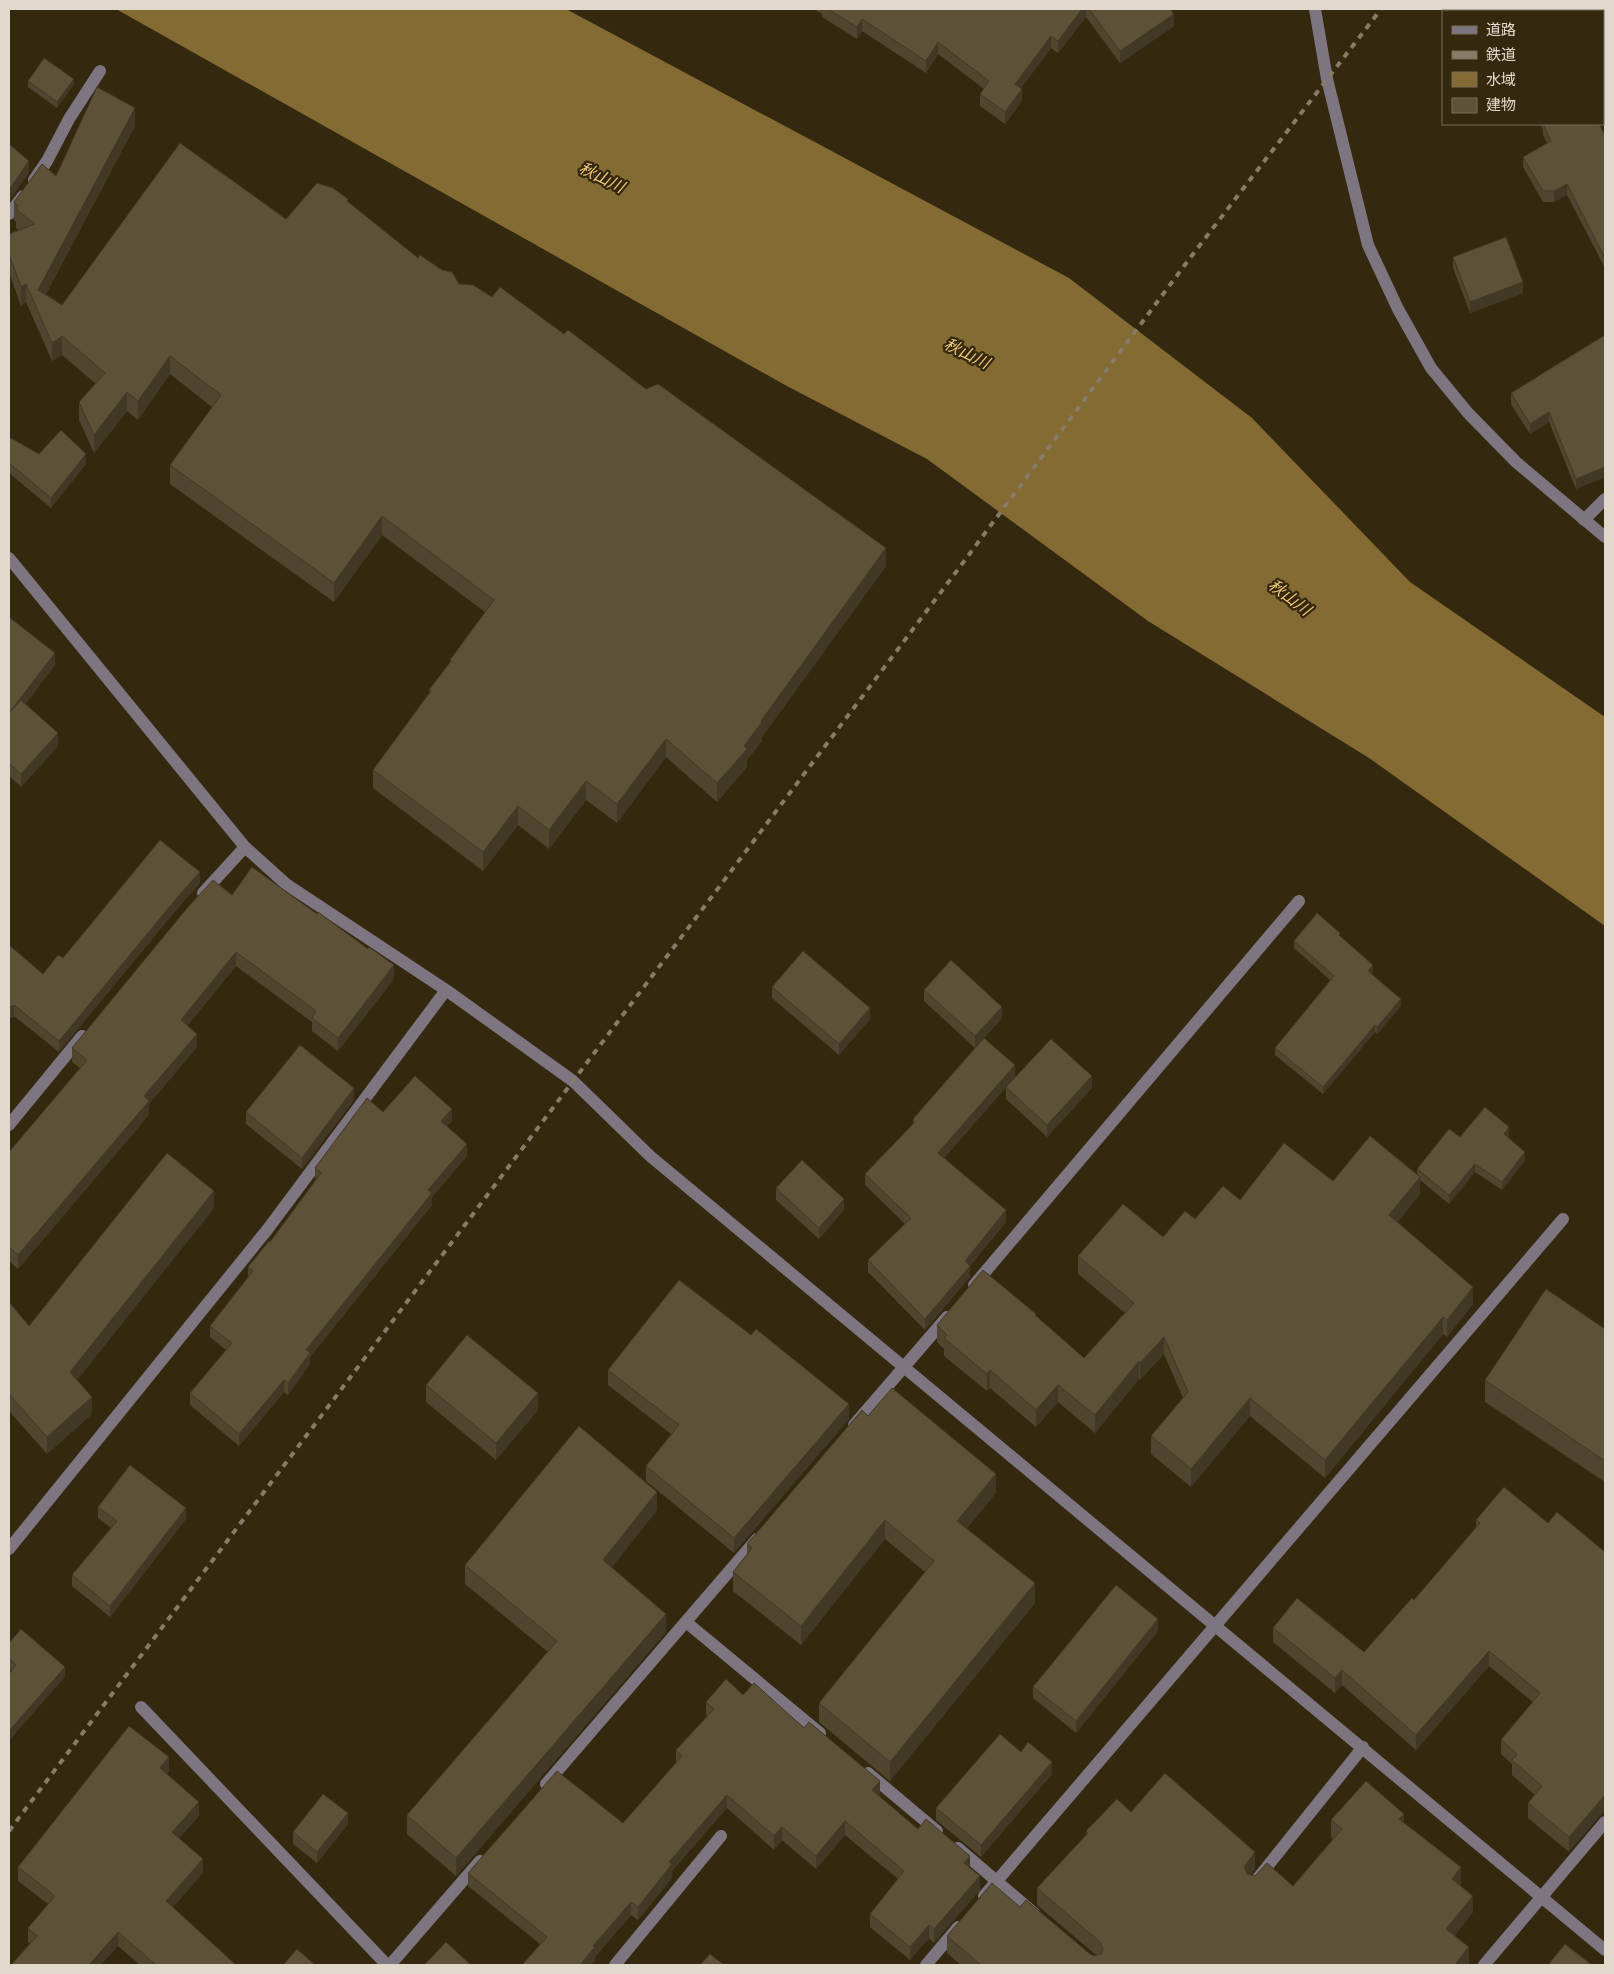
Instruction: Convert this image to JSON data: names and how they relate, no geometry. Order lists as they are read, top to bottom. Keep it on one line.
{"water":["秋山川"],"legend":["道路","鉄道","水域","建物"]}
